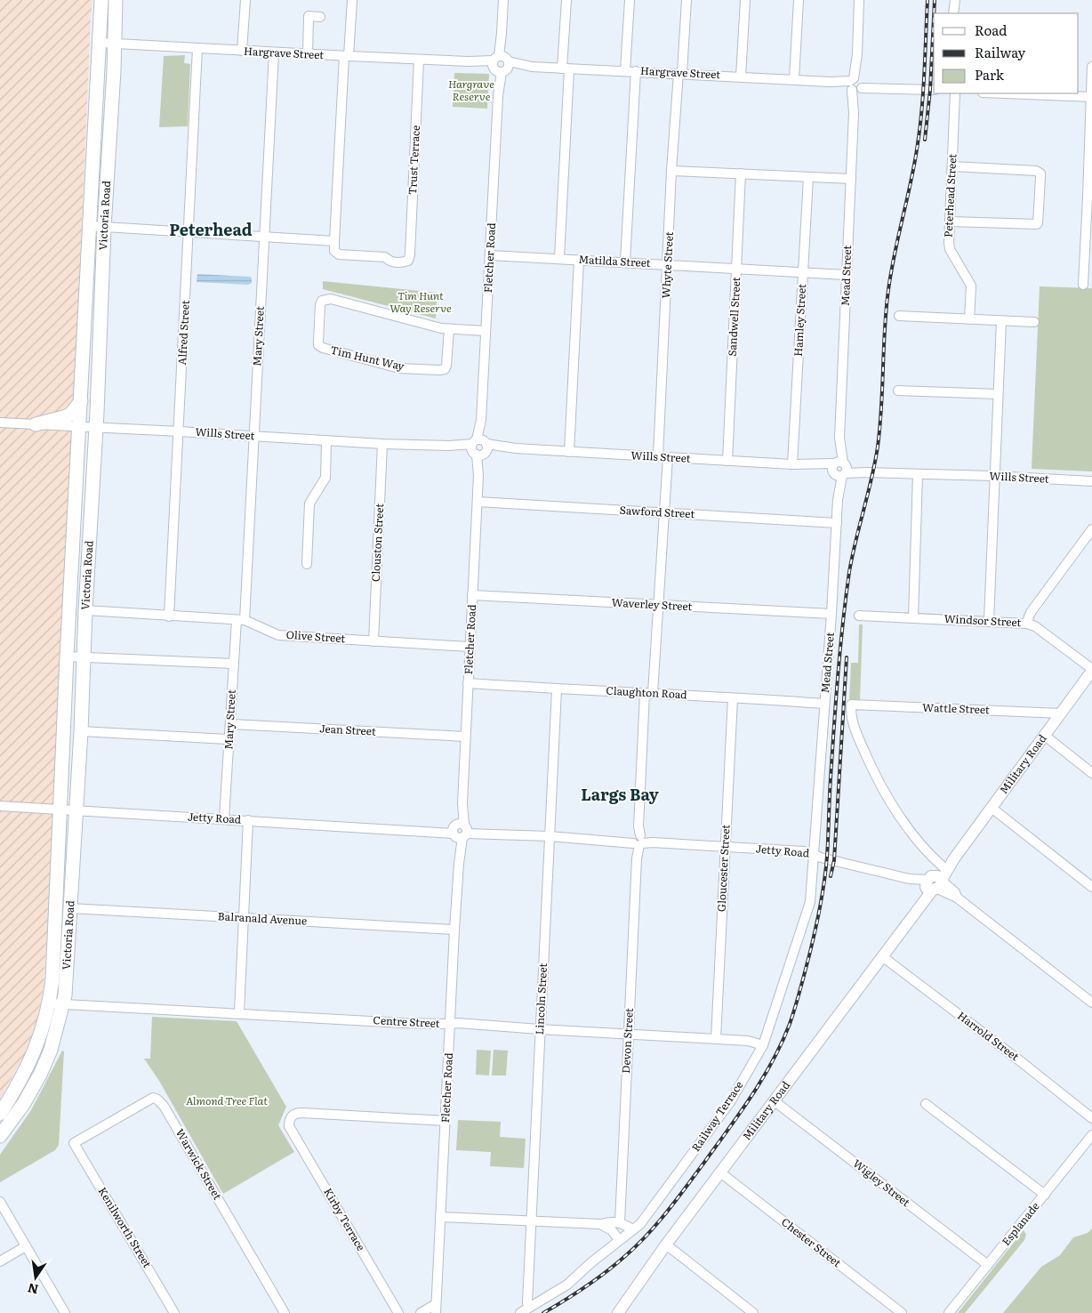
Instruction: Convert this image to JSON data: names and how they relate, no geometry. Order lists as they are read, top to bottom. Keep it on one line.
{"streets":{"highway":["Victoria Road"],"main road":["Military Road"],"street":["Hargrave Street","Trust Terrace","Peterhead Street","Fletcher Road","Matilda Street","Whyte Street","Mead Street","Sandwell Street","Hamley Street","Alfred Street","Mary Street","Tim Hunt Way","Wills Street","Sawford Street","Clouston Street","Waverley Street","Windsor Street","Olive Street","Claughton Road","Wattle Street","Jean Street","Jetty Road","Gloucester Street","Balranald Avenue","Lincoln Street","Centre Street","Harrold Street","Devon Street","Railway Terrace","Warwick Street","Wigley Street","Kirby Terrace","Esplanade","Kenilworth Street","Chester Street"]},"crossings":[["Hargrave Street","Trust Terrace"],["Hargrave Street","Victoria Road"],["Hargrave Street","Fletcher Road"],["Hargrave Street","Whyte Street"],["Hargrave Street","Mead Street"],["Hargrave Street","Alfred Street"],["Hargrave Street","Mary Street"],["Victoria Road","Wills Street"],["Victoria Road","Olive Street"],["Victoria Road","Jetty Road"],["Victoria Road","Balranald Avenue"],["Victoria Road","Centre Street"],["Fletcher Road","Matilda Street"],["Fletcher Road","Tim Hunt Way"],["Fletcher Road","Wills Street"],["Fletcher Road","Sawford Street"],["Fletcher Road","Waverley Street"],["Fletcher Road","Olive Street"],["Fletcher Road","Claughton Road"],["Fletcher Road","Jean Street"],["Fletcher Road","Jetty Road"],["Fletcher Road","Balranald Avenue"],["Fletcher Road","Centre Street"],["Fletcher Road","Kirby Terrace"],["Matilda Street","Whyte Street"],["Matilda Street","Mead Street"],["Matilda Street","Sandwell Street"],["Matilda Street","Hamley Street"],["Whyte Street","Wills Street"],["Whyte Street","Sawford Street"],["Whyte Street","Waverley Street"],["Whyte Street","Devon Street"],["Mead Street","Wills Street"],["Mead Street","Sawford Street"],["Mead Street","Waverley Street"],["Mead Street","Claughton Road"],["Mead Street","Jetty Road"],["Mead Street","Railway Terrace"],["Sandwell Street","Wills Street"],["Hamley Street","Wills Street"],["Alfred Street","Wills Street"],["Alfred Street","Olive Street"],["Mary Street","Wills Street"],["Mary Street","Olive Street"],["Mary Street","Jean Street"],["Mary Street","Jetty Road"],["Wills Street","Clouston Street"],["Clouston Street","Olive Street"],["Waverley Street","Devon Street"],["Windsor Street","Military Road"],["Claughton Road","Gloucester Street"],["Claughton Road","Lincoln Street"],["Claughton Road","Devon Street"],["Wattle Street","Military Road"],["Wattle Street","Jetty Road"],["Military Road","Jetty Road"],["Military Road","Harrold Street"],["Military Road","Wigley Street"],["Military Road","Chester Street"],["Jetty Road","Gloucester Street"],["Jetty Road","Lincoln Street"],["Jetty Road","Devon Street"],["Jetty Road","Railway Terrace"],["Gloucester Street","Centre Street"],["Lincoln Street","Centre Street"],["Lincoln Street","Railway Terrace"],["Centre Street","Devon Street"],["Centre Street","Railway Terrace"],["Warwick Street","Kenilworth Street"],["Wigley Street","Esplanade"]],"districts":["Peterhead","Largs Bay"],"parks":["Hargrave Reserve","Tim Hunt Way Reserve","Almond Tree Flat"],"legend":["Road","Railway","Park"],"north":"bottom"}
